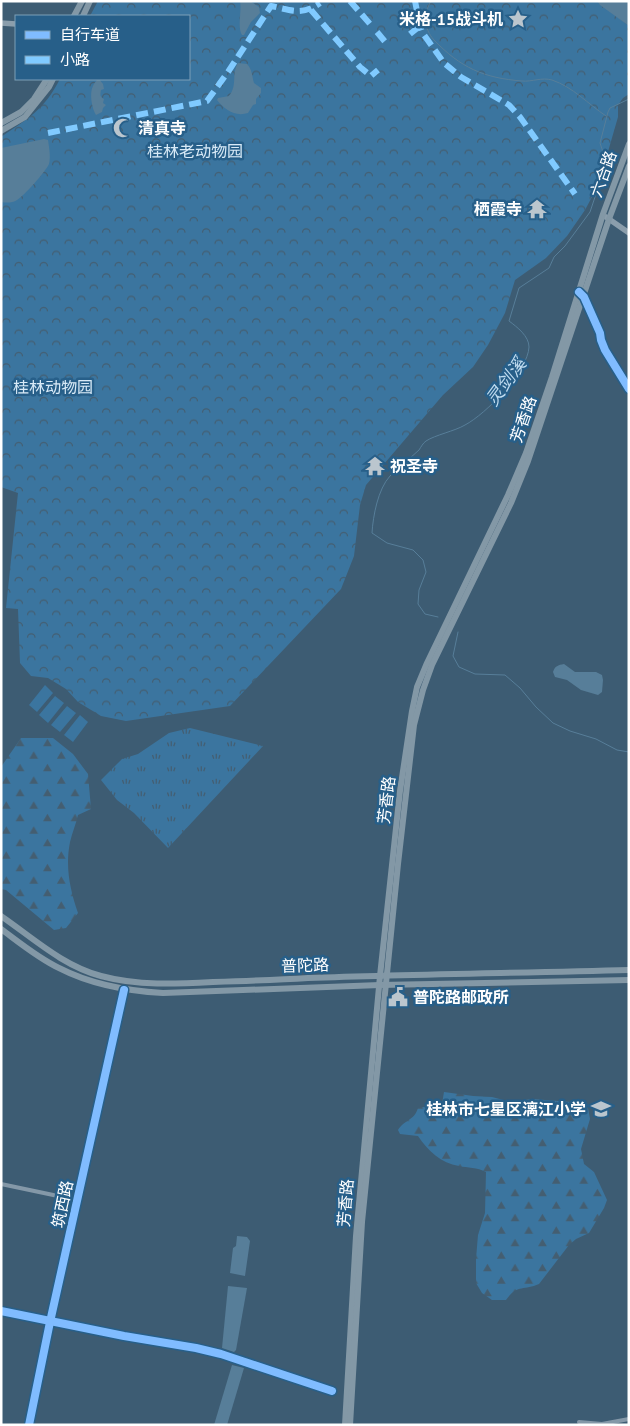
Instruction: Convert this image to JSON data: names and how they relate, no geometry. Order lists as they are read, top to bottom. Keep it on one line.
{"streets":{"main road":["六合路","芳香路","普陀路"],"street":["筑西路"]},"crossings":[["六合路","芳香路"],["芳香路","普陀路"],["普陀路","筑西路"]],"water":["灵剑溪"],"parks":["桂林老动物园","桂林动物园"],"places":{"place":["米格-15战斗机"],"mosque":["清真寺"],"temple":["栖霞寺","祝圣寺"],"public building":["普陀路邮政所"],"school or university":["桂林市七星区漓江小学"]},"legend":["自行车道","小路"]}
